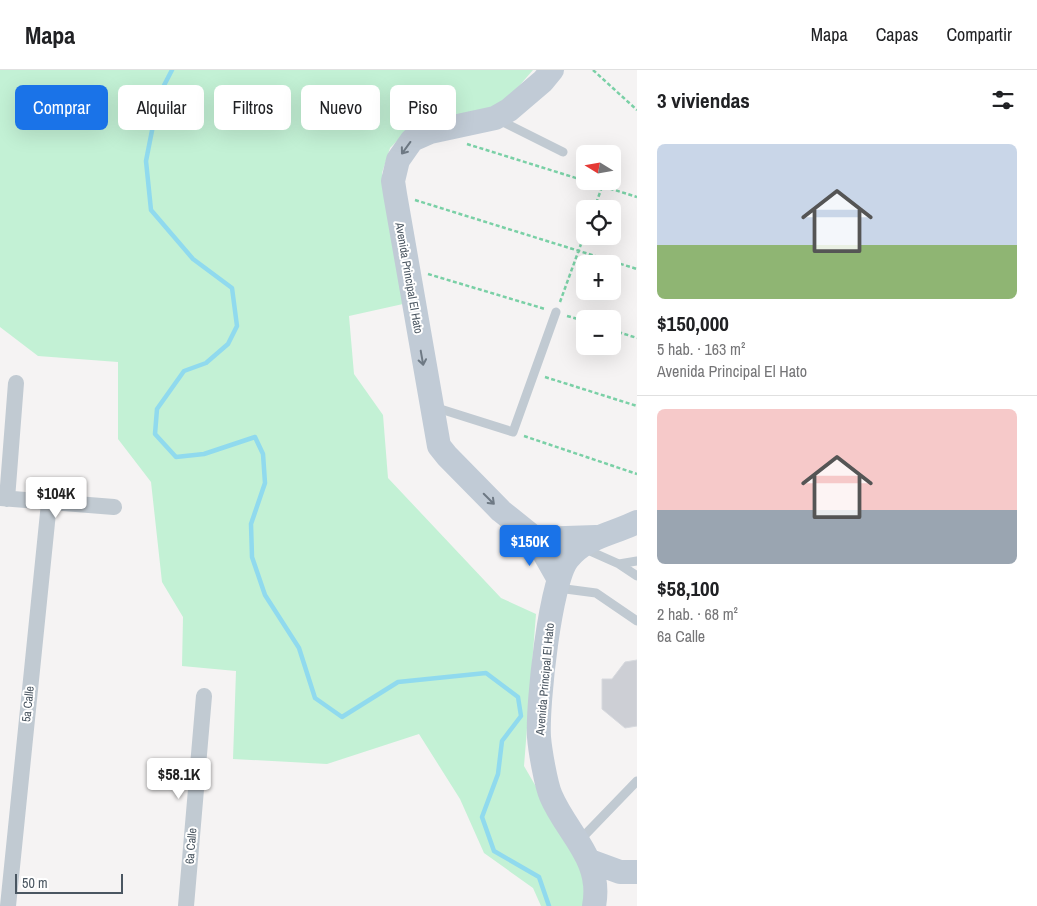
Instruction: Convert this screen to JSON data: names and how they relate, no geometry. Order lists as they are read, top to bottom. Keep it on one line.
{"streets":{"street":["Avenida Principal El Hato","5a Calle","6a Calle"]},"scale_bar":"50 m","north":"left","page":{"header":"Mapa","nav":["Mapa","Capas","Compartir"],"heading":"3 viviendas","chip":["Comprar","Alquilar","Filtros","Nuevo","Piso"],"list":[{"name":"$150,000","note":"5 hab. · 163 m² · Avenida Principal El Hato"},{"name":"$58,100","note":"2 hab. · 68 m² · 6a Calle"}],"map_buttons":["+","−"],"price":["$104K","$150K","$58.1K"],"scale":"50 m"}}
